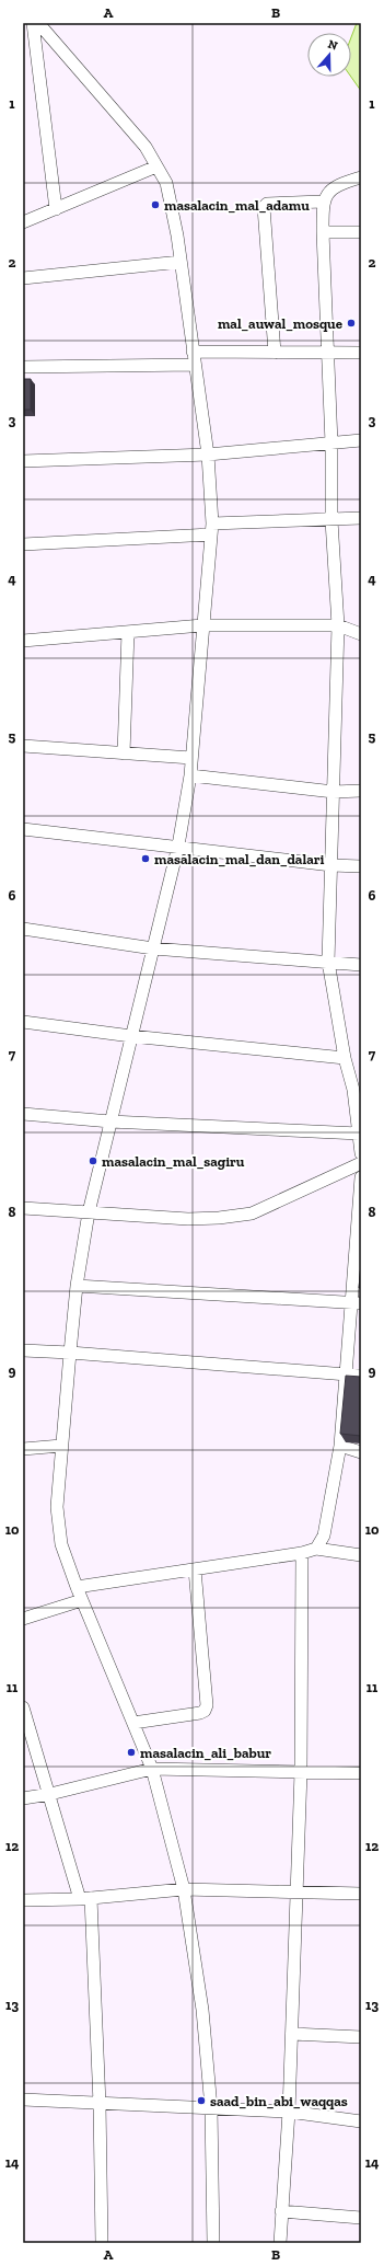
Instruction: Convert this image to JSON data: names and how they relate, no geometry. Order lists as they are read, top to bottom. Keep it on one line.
{"places":["masalacin_mal_adamu","mal_auwal_mosque","masalacin_mal_dan_dalari","masalacin_mal_sagiru","masalacin_ali_babur","saad_bin_abi_waqqas"],"north":"top","grid":{"columns":["A","B"],"rows":["1","2","3","4","5","6","7","8","9","10","11","12","13","14"]}}
